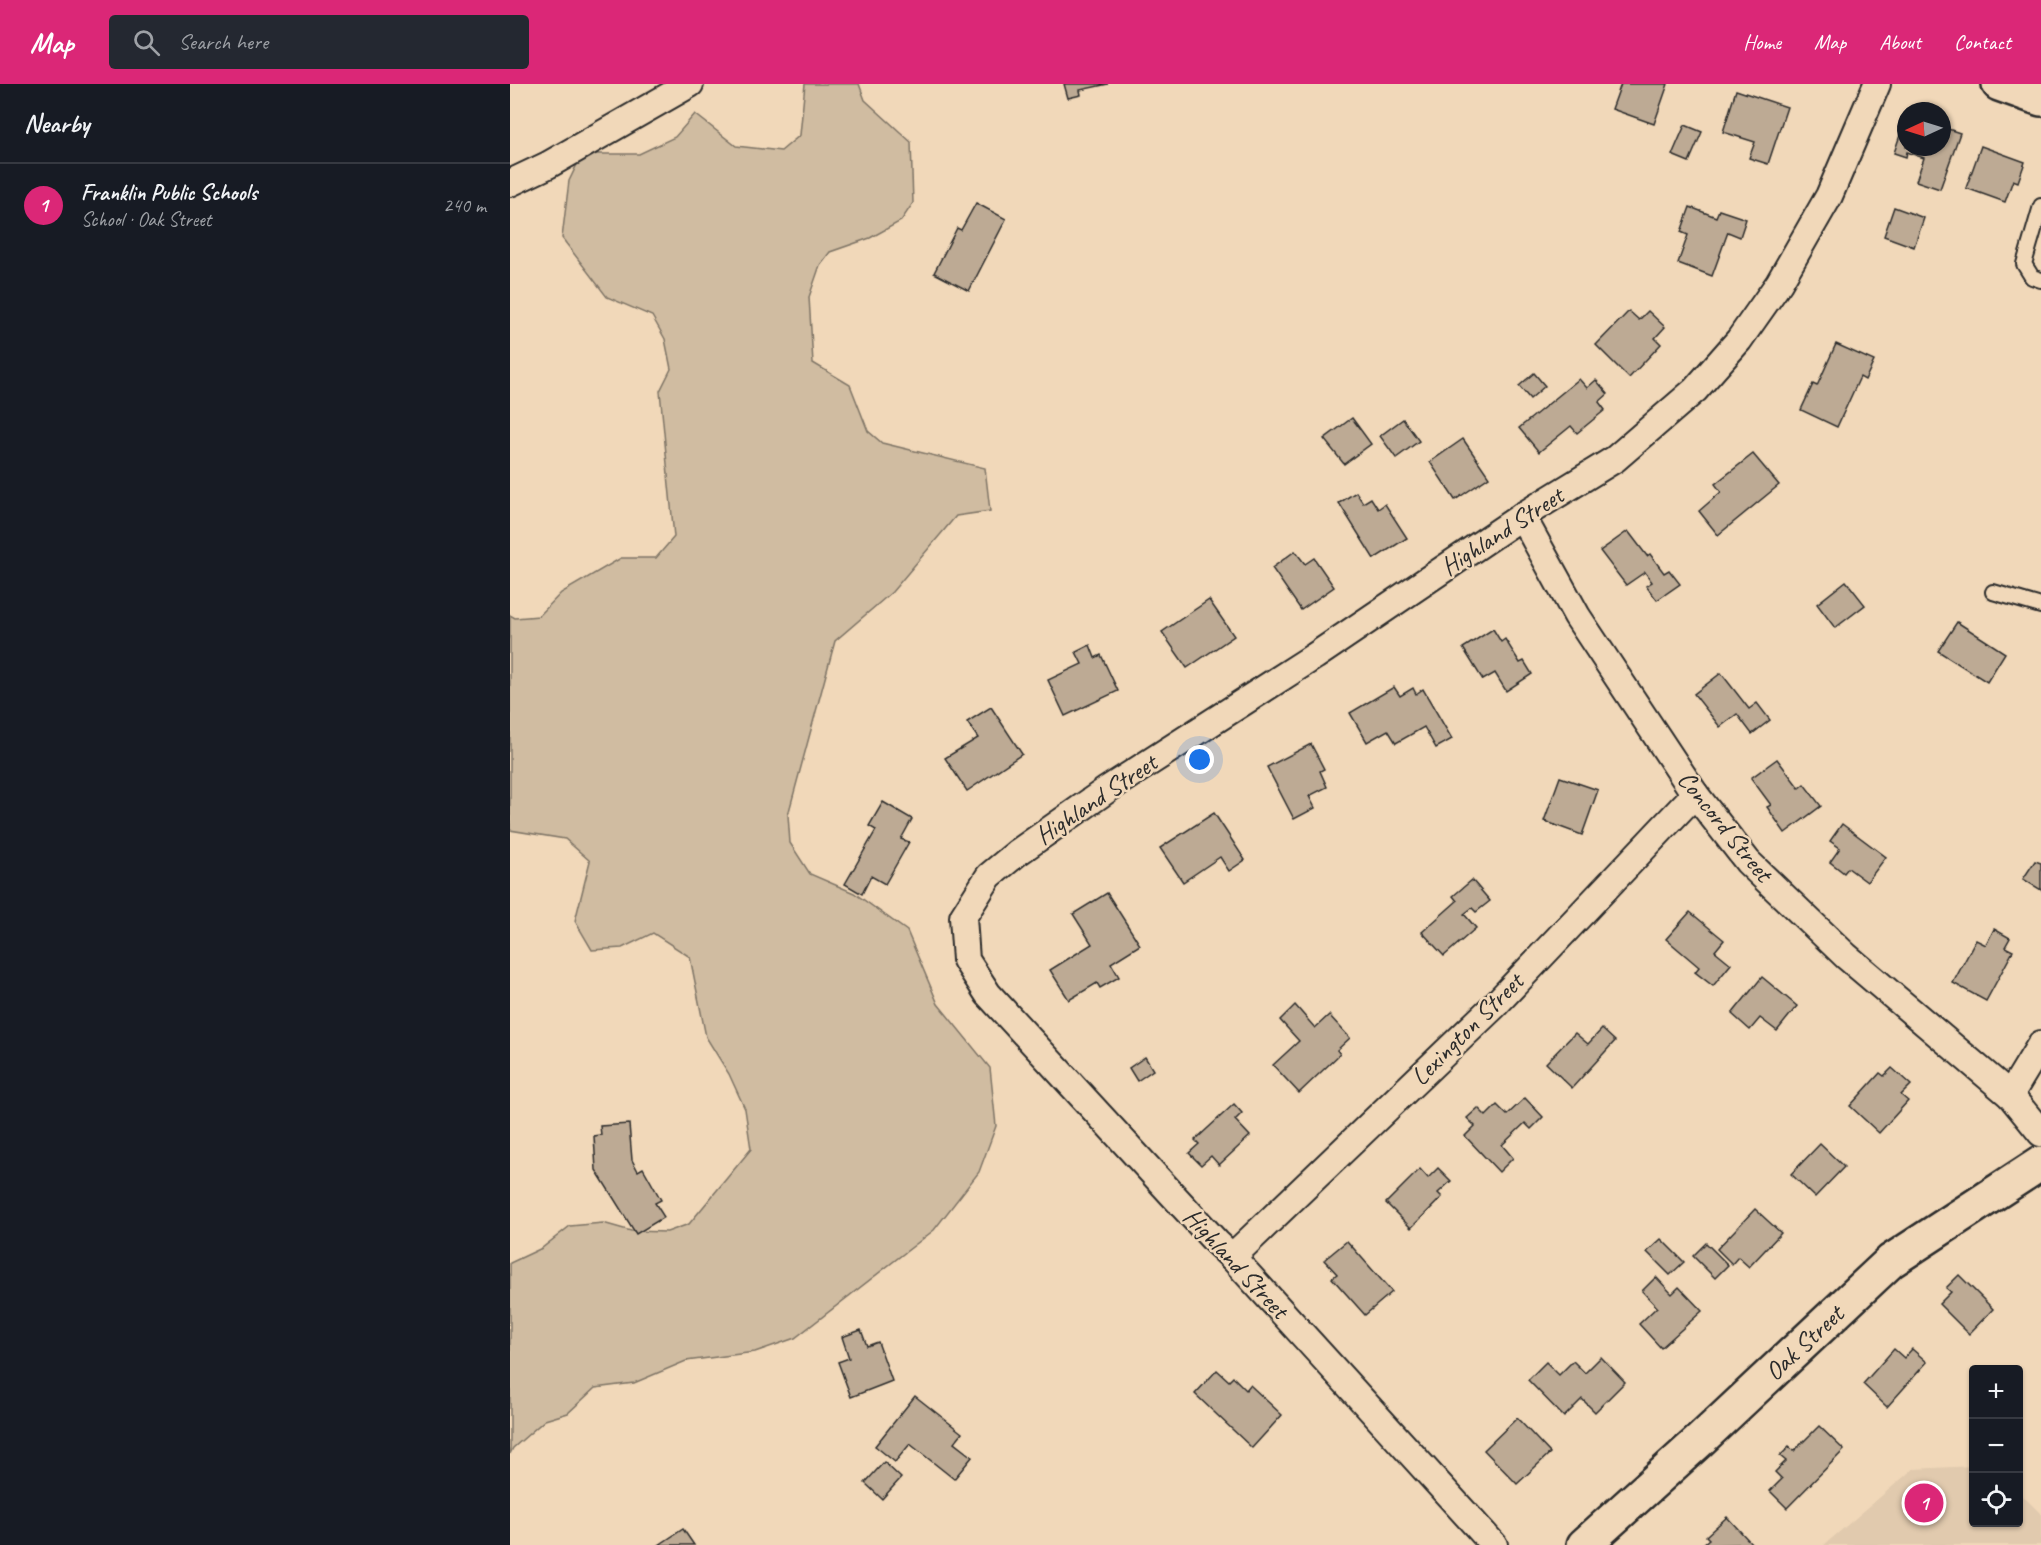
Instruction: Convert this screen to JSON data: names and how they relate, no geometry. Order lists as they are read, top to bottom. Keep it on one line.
{"streets":{"main road":["Oak Street"],"street":["Highland Street","Concord Street","Lexington Street"]},"crossings":[["Highland Street","Concord Street"],["Highland Street","Lexington Street"],["Concord Street","Lexington Street"]],"north":"left","page":{"header":"Map","search":"Search here","nav":["Home","Map","About","Contact"],"heading":"Nearby","list":[{"mark":"1","name":"Franklin Public Schools","note":"School · Oak Street","value":"240 m"}],"map_buttons":["+","−"],"pins":"1"}}
